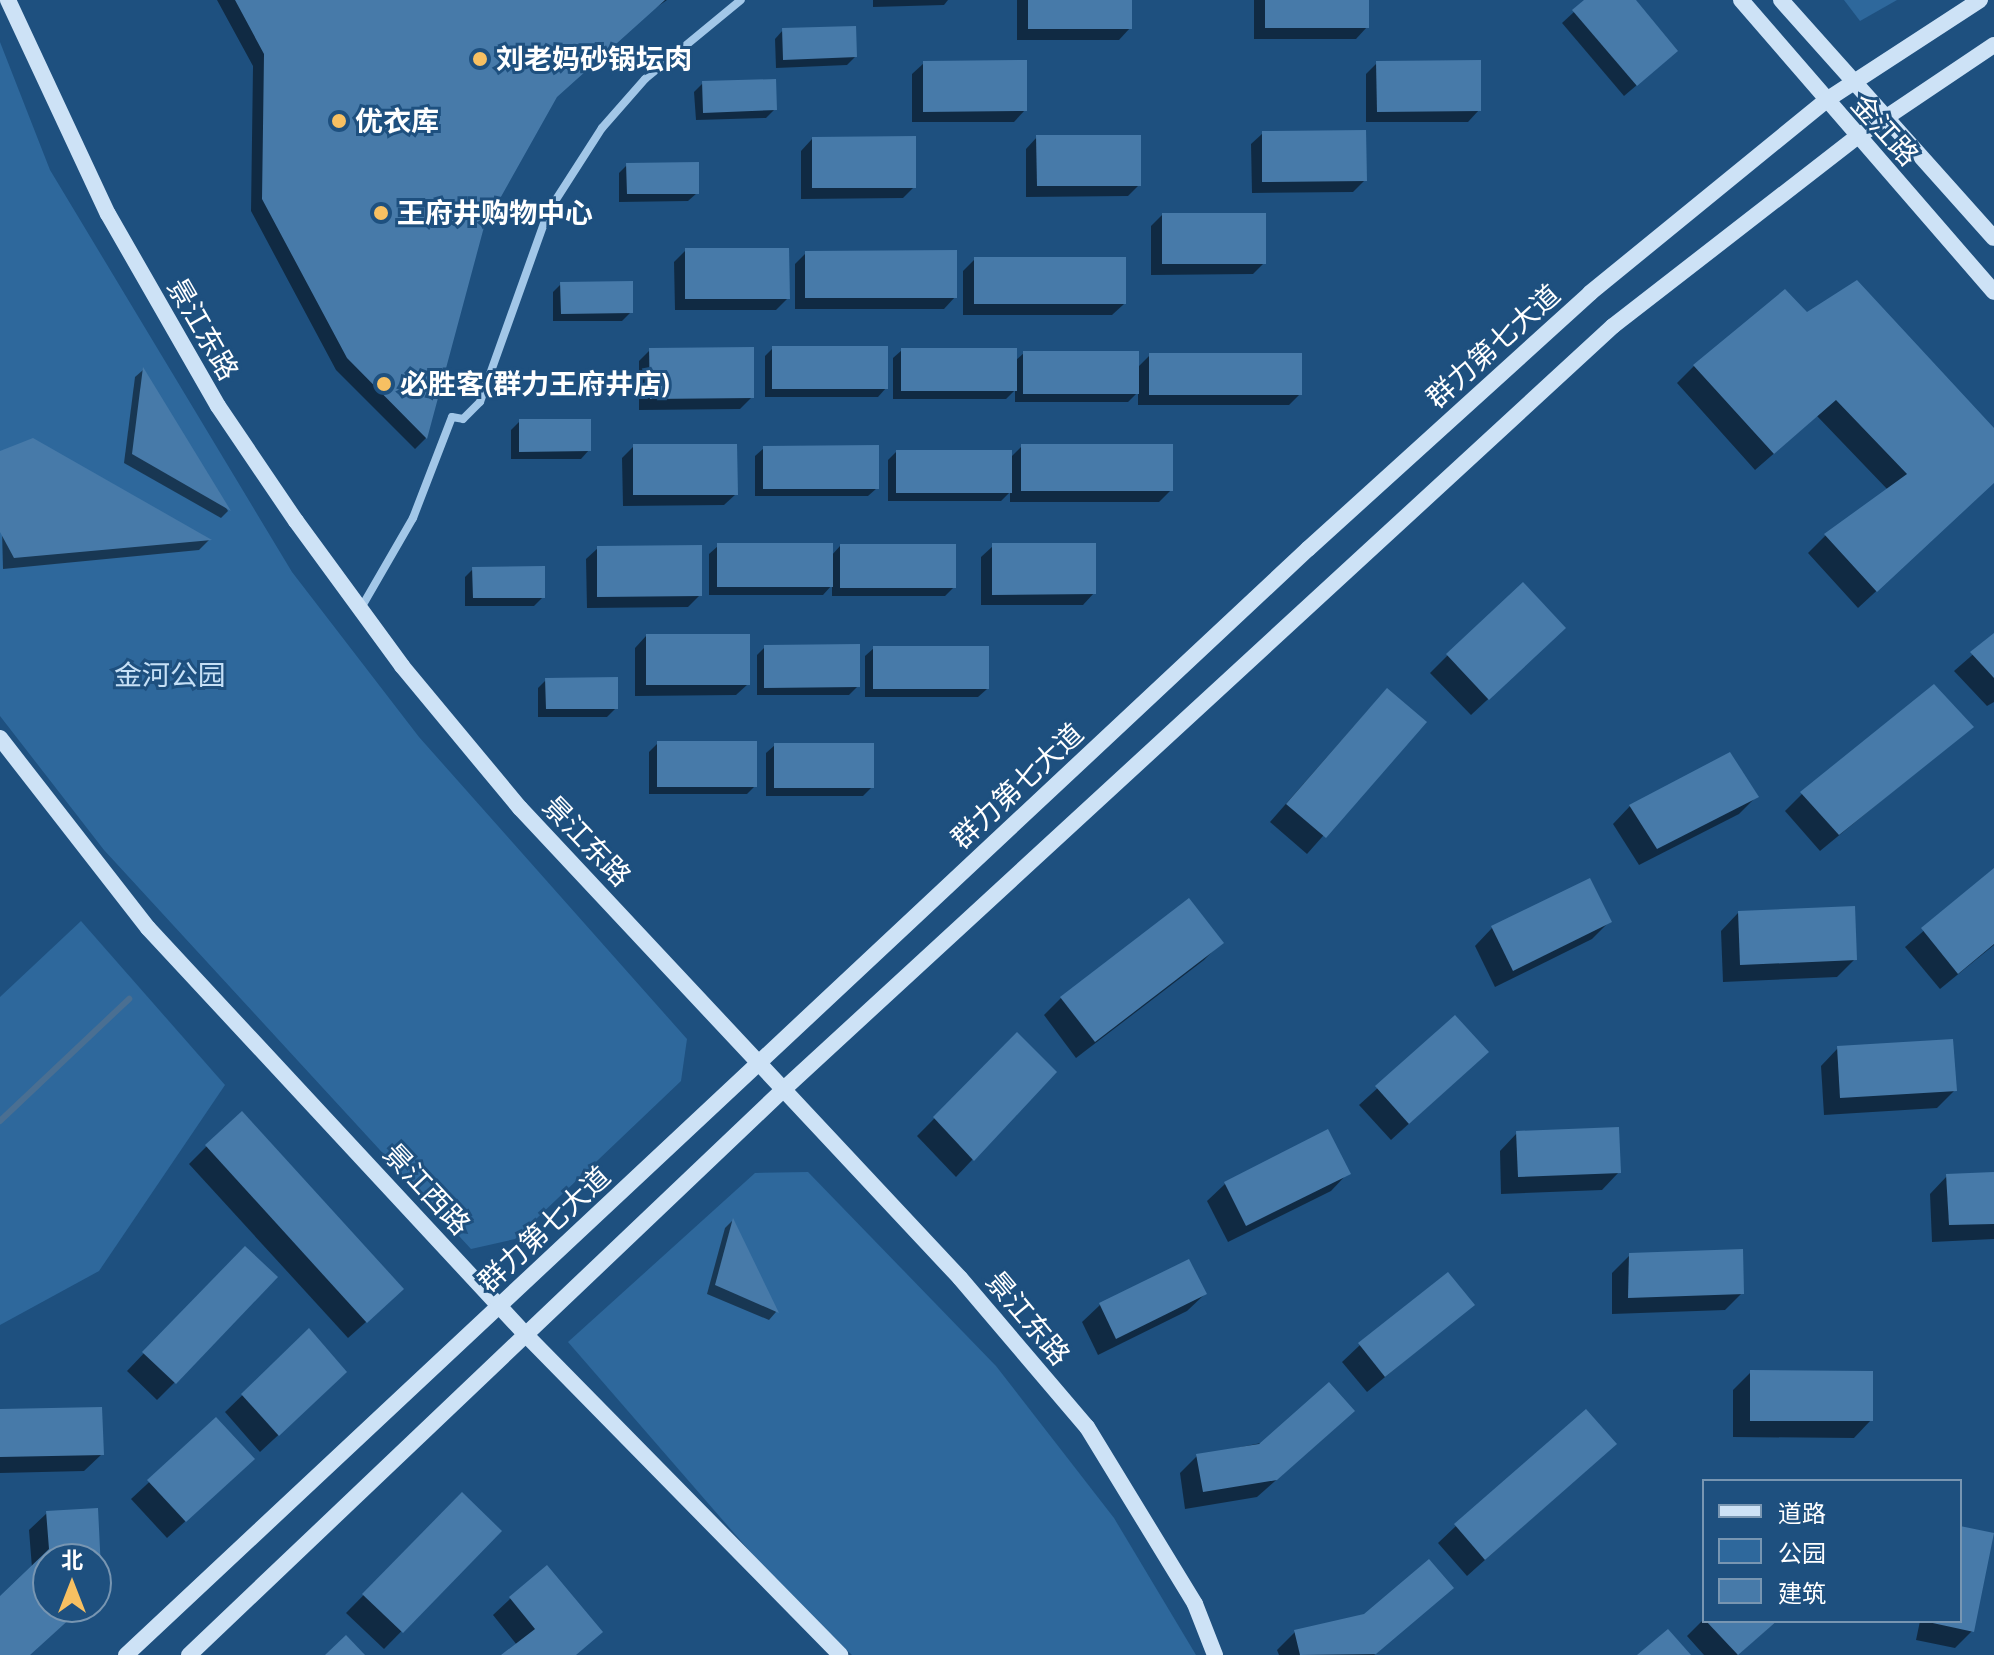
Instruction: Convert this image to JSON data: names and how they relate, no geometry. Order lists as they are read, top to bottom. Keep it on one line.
{"streets":{"main road":["金江路","景江东路","群力第七大道","景江西路"]},"crossings":[["金江路","群力第七大道"],["景江东路","群力第七大道"],["群力第七大道","景江西路"]],"parks":["金河公园"],"places":["刘老妈砂锅坛肉","优衣库","王府井购物中心","必胜客(群力王府井店)"],"legend":["道路","公园","建筑"],"north":"top"}
